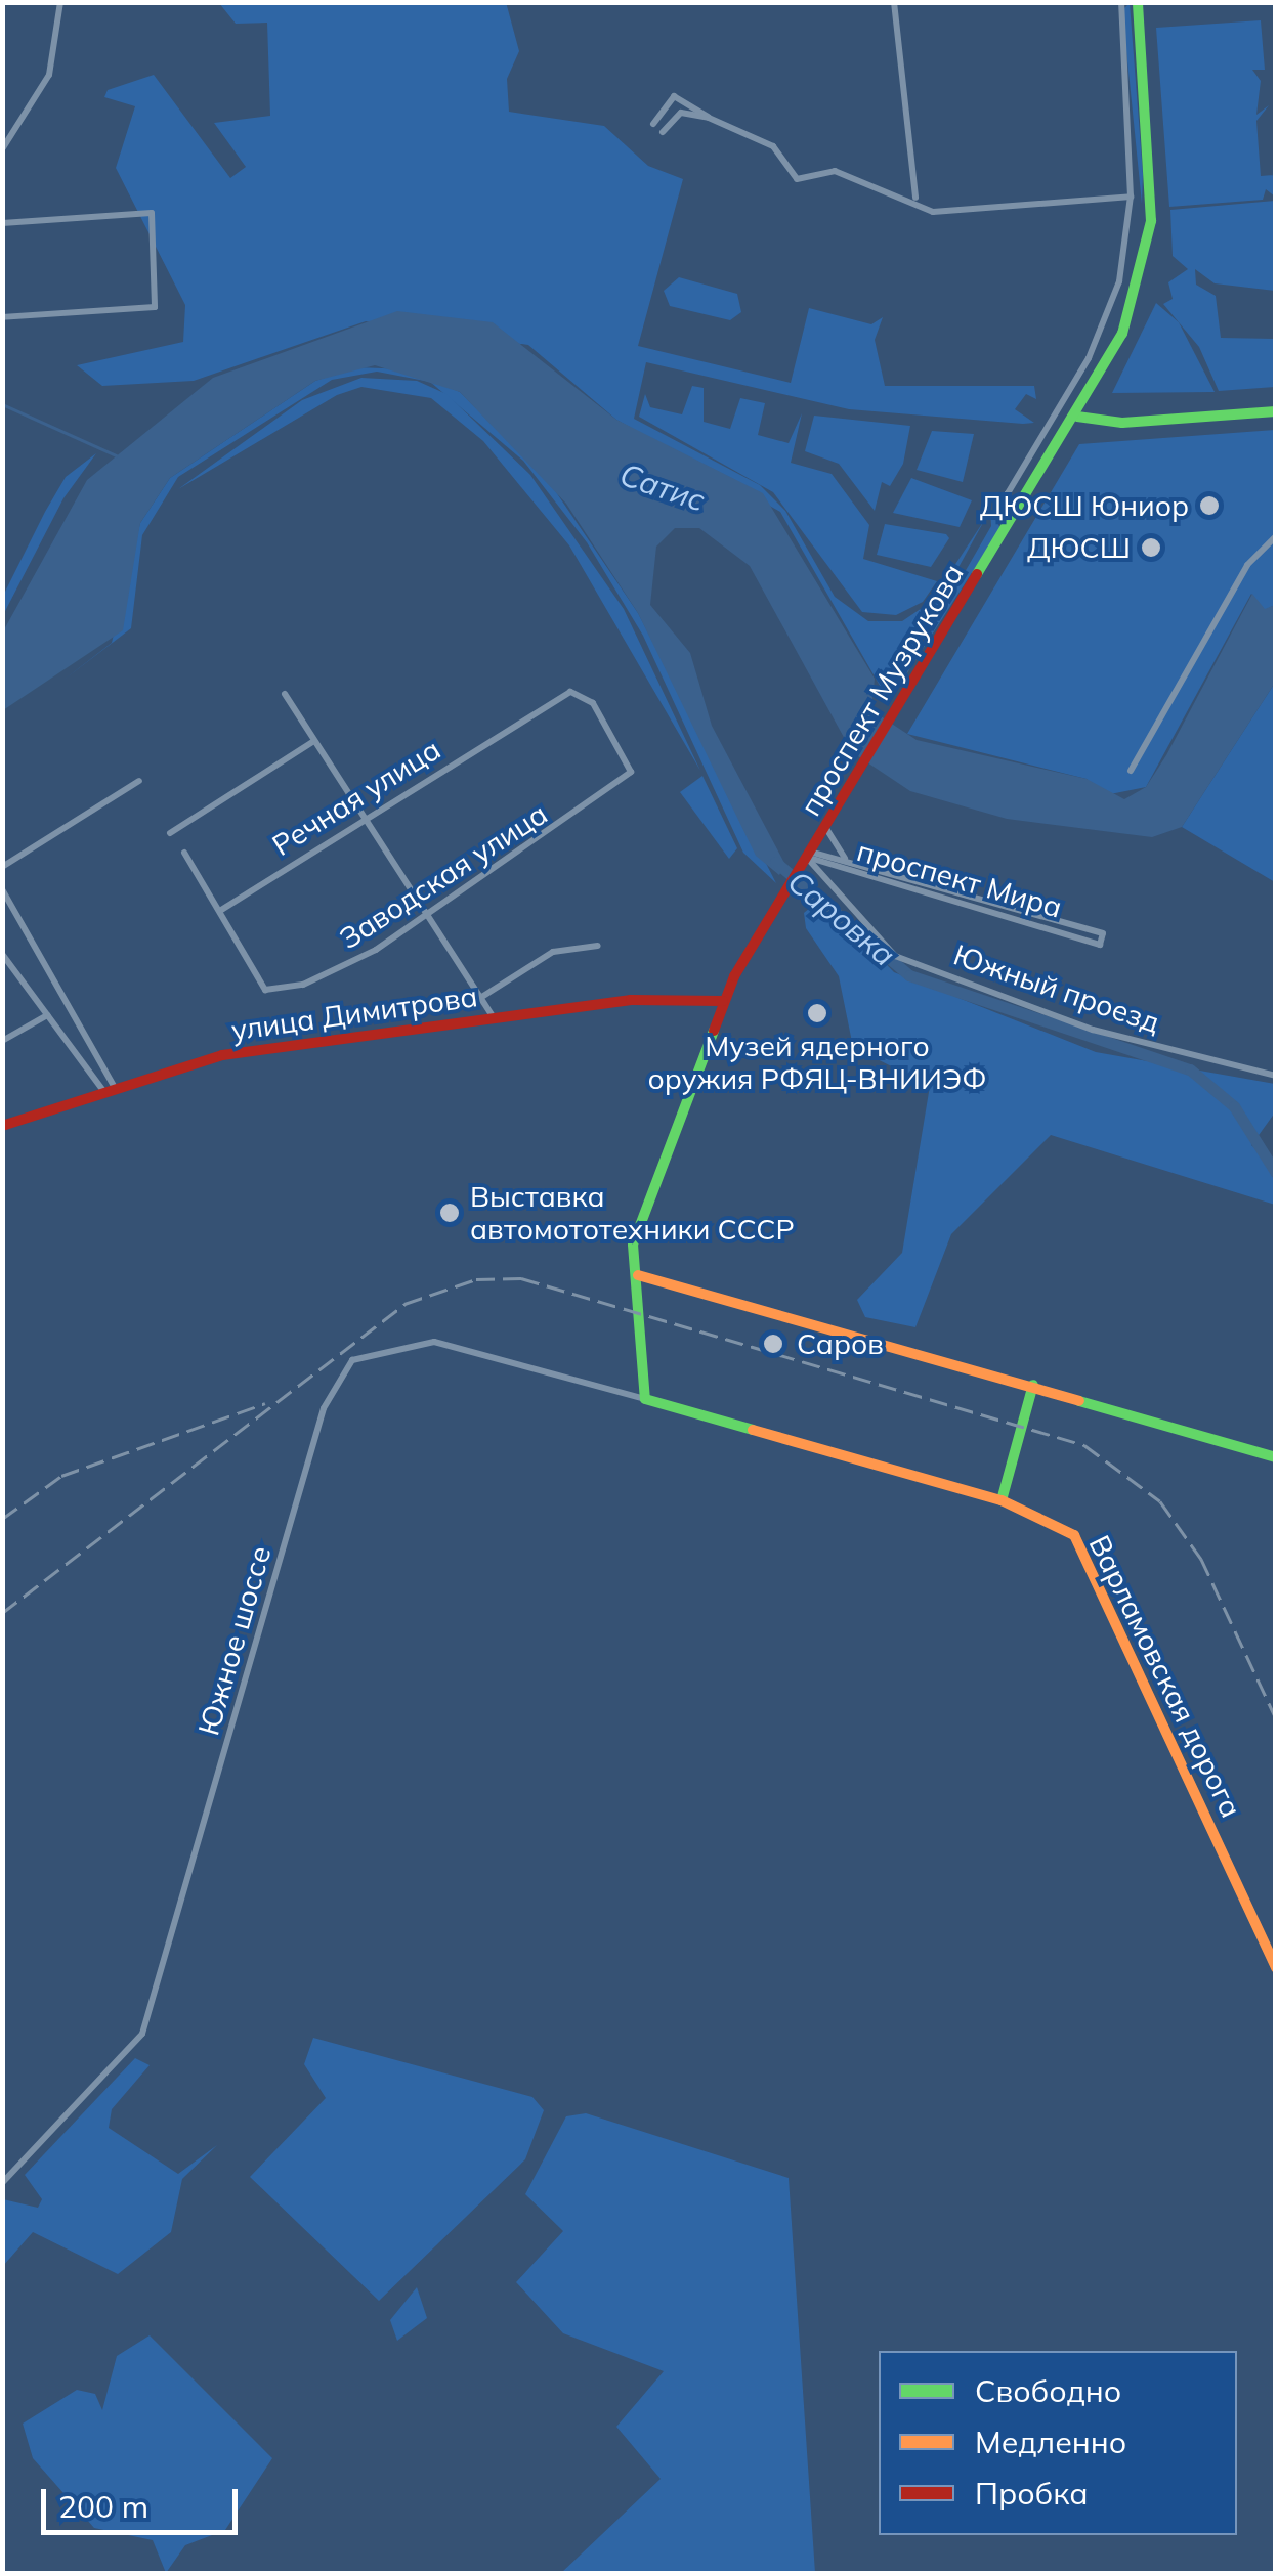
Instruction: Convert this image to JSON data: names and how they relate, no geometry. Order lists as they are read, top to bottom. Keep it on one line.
{"streets":{"street":["проспект Музрукова","Речная улица","Заводская улица","проспект Мира","Южный проезд","улица Димитрова","Южное шоссе","Варламовская дорога"]},"crossings":[["проспект Музрукова","проспект Мира"],["проспект Музрукова","Южный проезд"],["проспект Музрукова","улица Димитрова"],["проспект Музрукова","Южное шоссе"],["проспект Музрукова","Варламовская дорога"],["Речная улица","Заводская улица"],["проспект Мира","Южный проезд"],["Южное шоссе","Варламовская дорога"]],"water":["Сатис","Саровка"],"places":["ДЮСШ Юниор","ДЮСШ","Музей ядерного оружия РФЯЦ-ВНИИЭФ","Выставка автомототехники СССР","Саров"],"legend":["Свободно","Медленно","Пробка"],"scale_bar":"200 m"}
